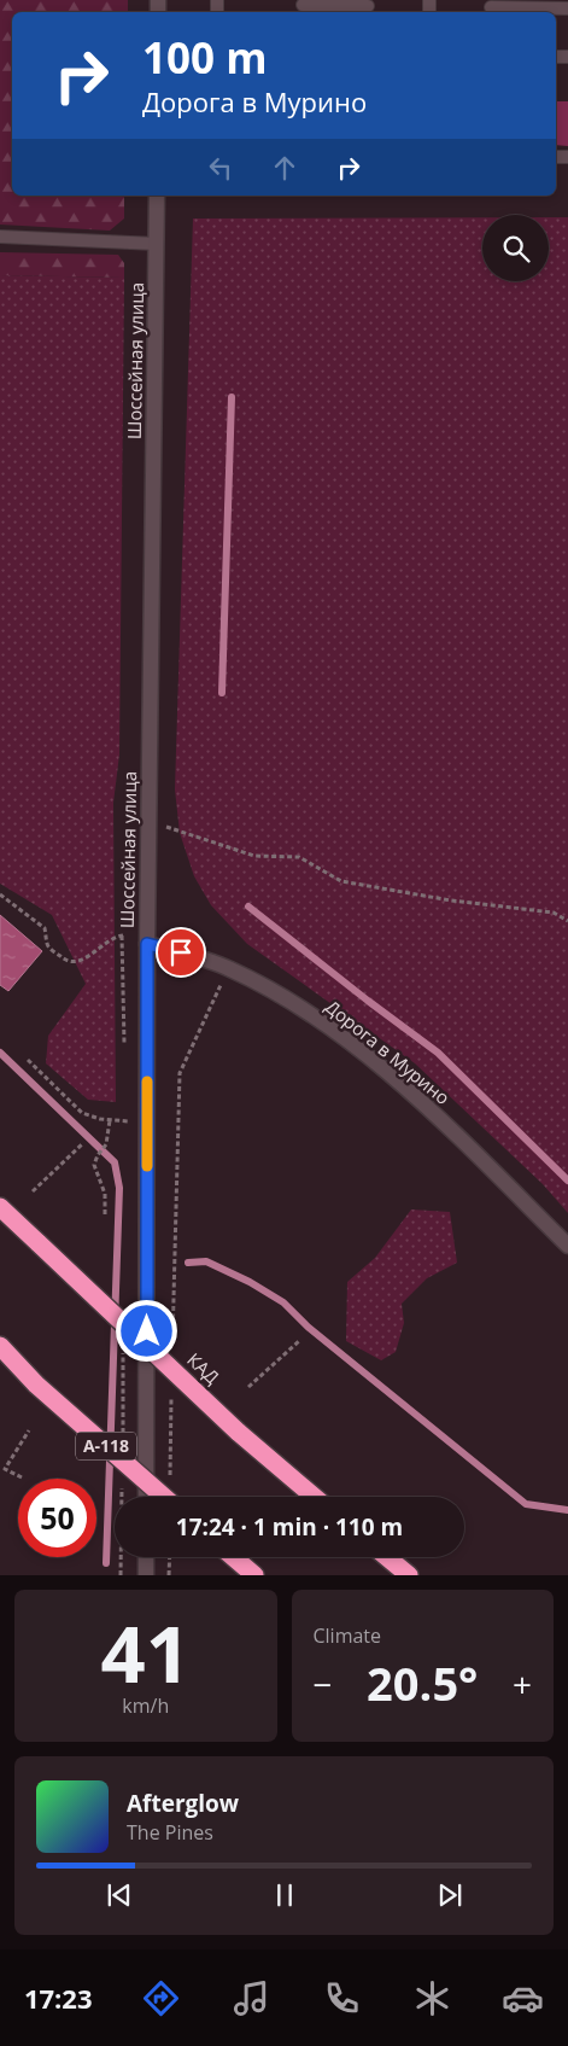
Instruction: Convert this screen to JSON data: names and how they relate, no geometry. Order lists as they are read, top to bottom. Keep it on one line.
{"streets":{"highway":["КАД","А-118"],"main road":["Шоссейная улица","Дорога в Мурино"]},"crossings":[["Шоссейная улица","Дорога в Мурино"]],"page":{"turn":["100 m","Дорога в Мурино"],"limit":"50","trip":"17:24 · 1 min · 110 m","tile":[["41","km/h"],"Climate"],"heat":["−","20.5°","+"],"song":["Afterglow","The Pines"],"tabs":"17:23"}}
